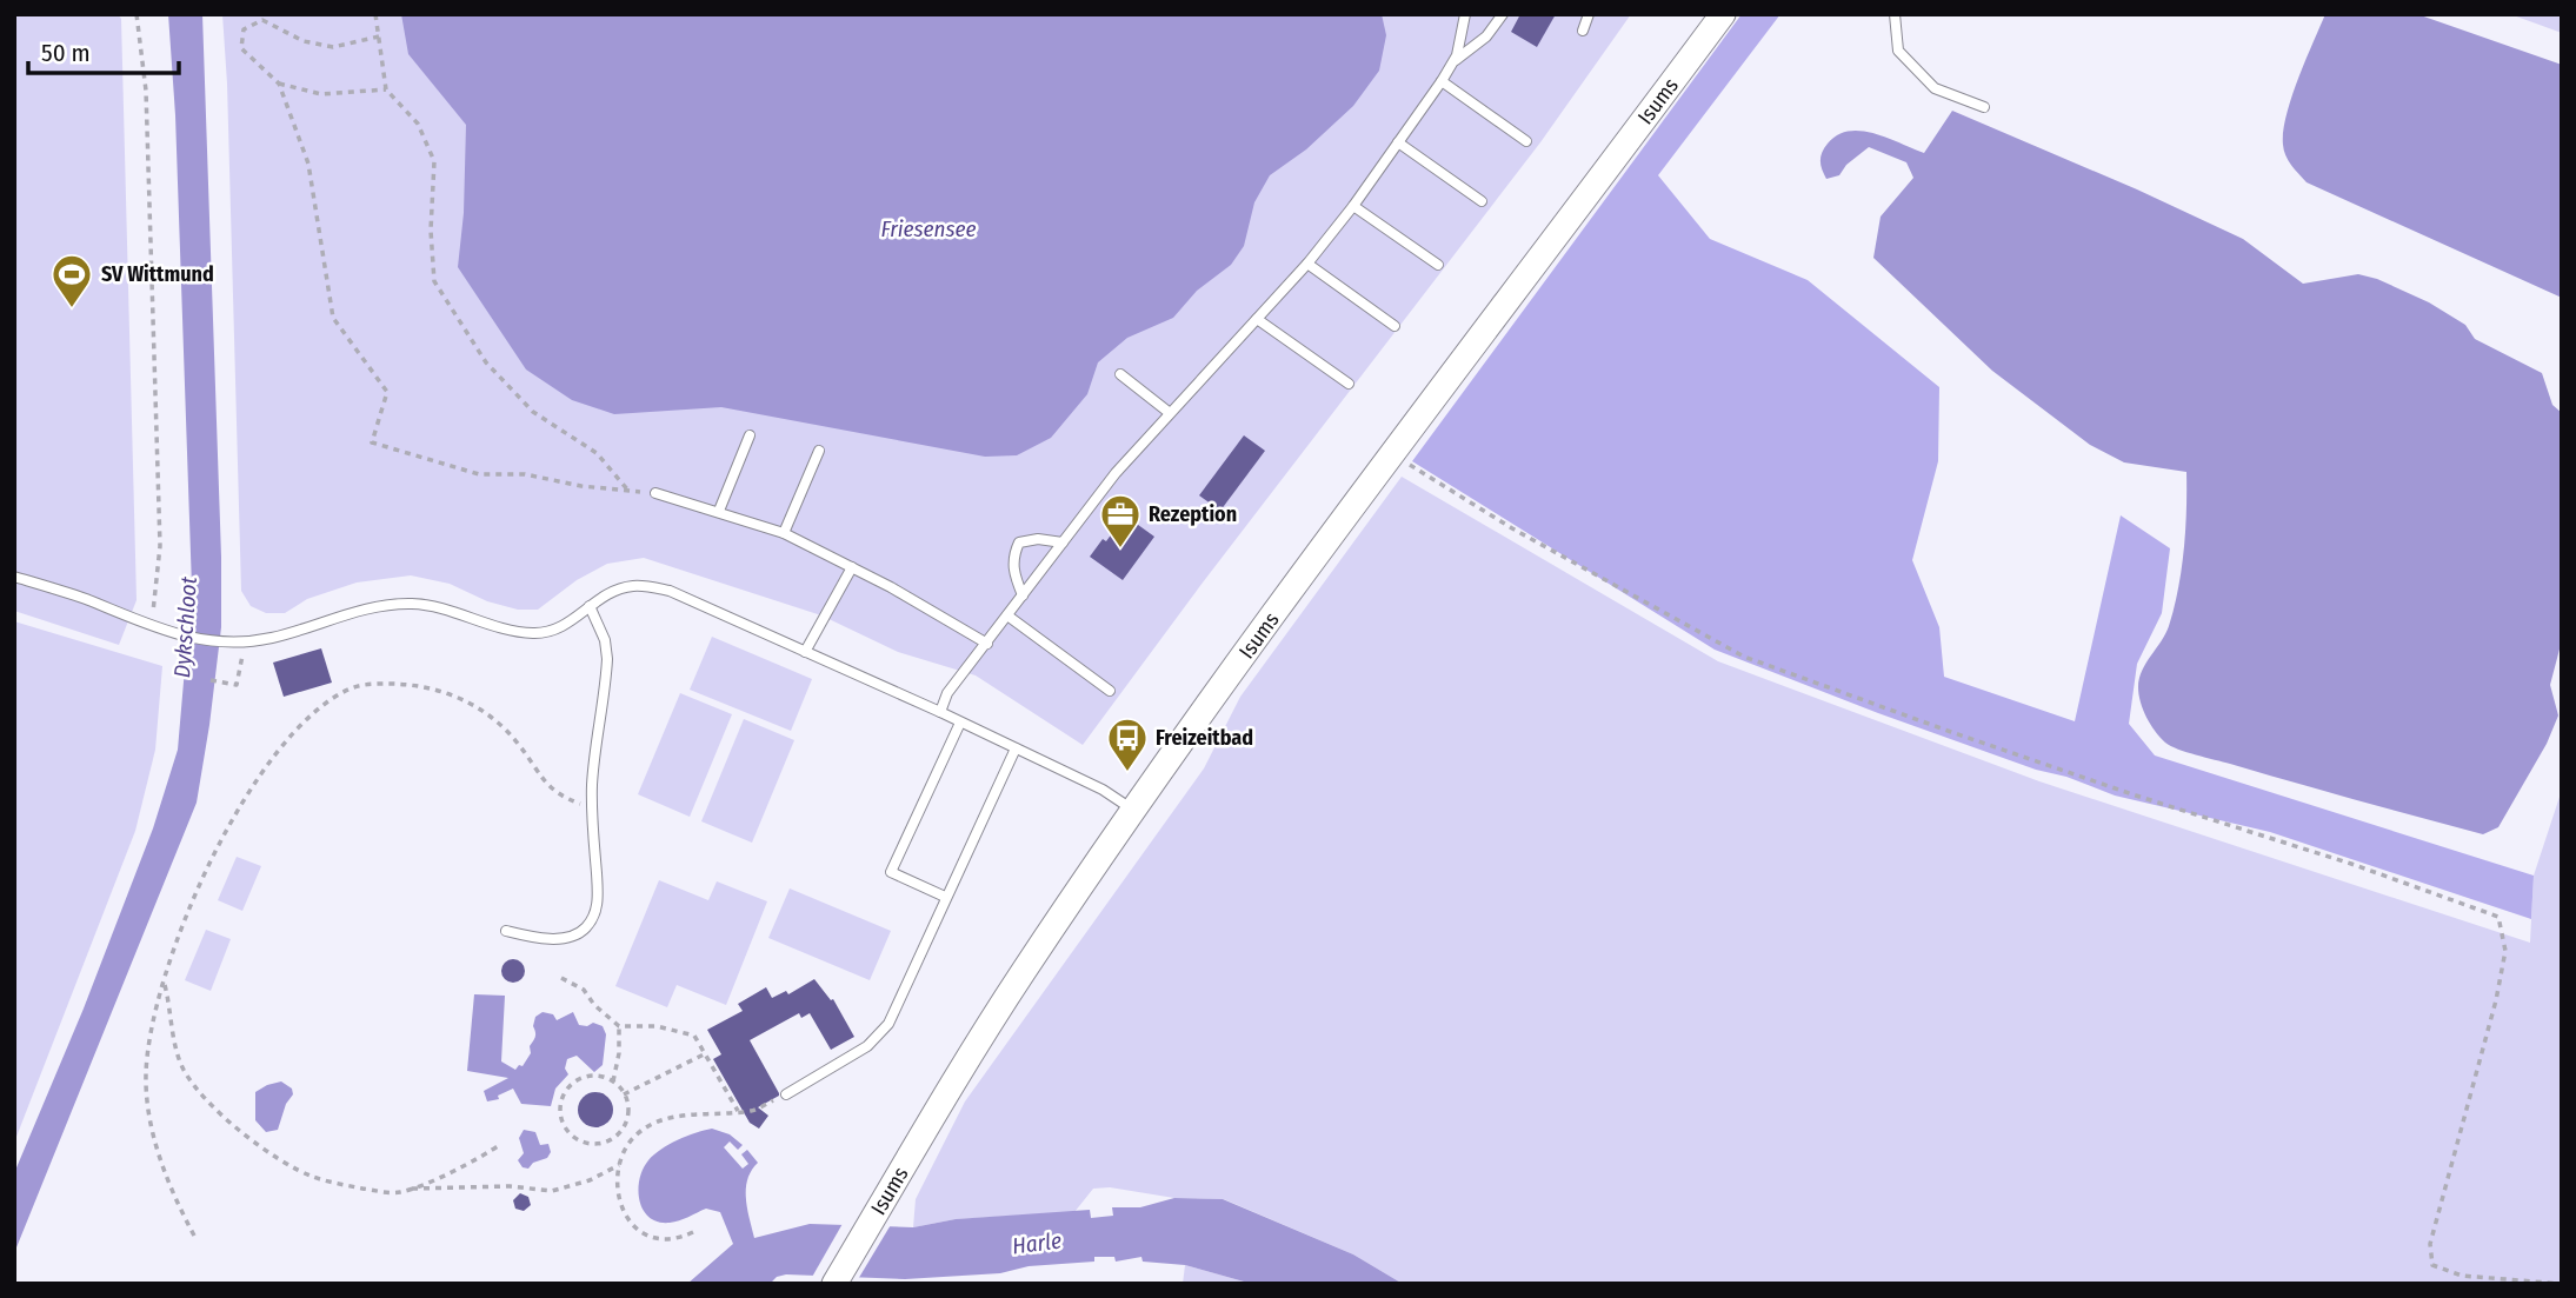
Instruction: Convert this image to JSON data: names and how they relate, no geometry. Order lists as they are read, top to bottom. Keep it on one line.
{"streets":{"main road":["Isums"]},"water":["Friesensee","Dykschloot","Harle"],"places":{"sports":["SV Wittmund"],"office":["Rezeption"],"bus stop":["Freizeitbad"]},"scale_bar":"50 m"}
